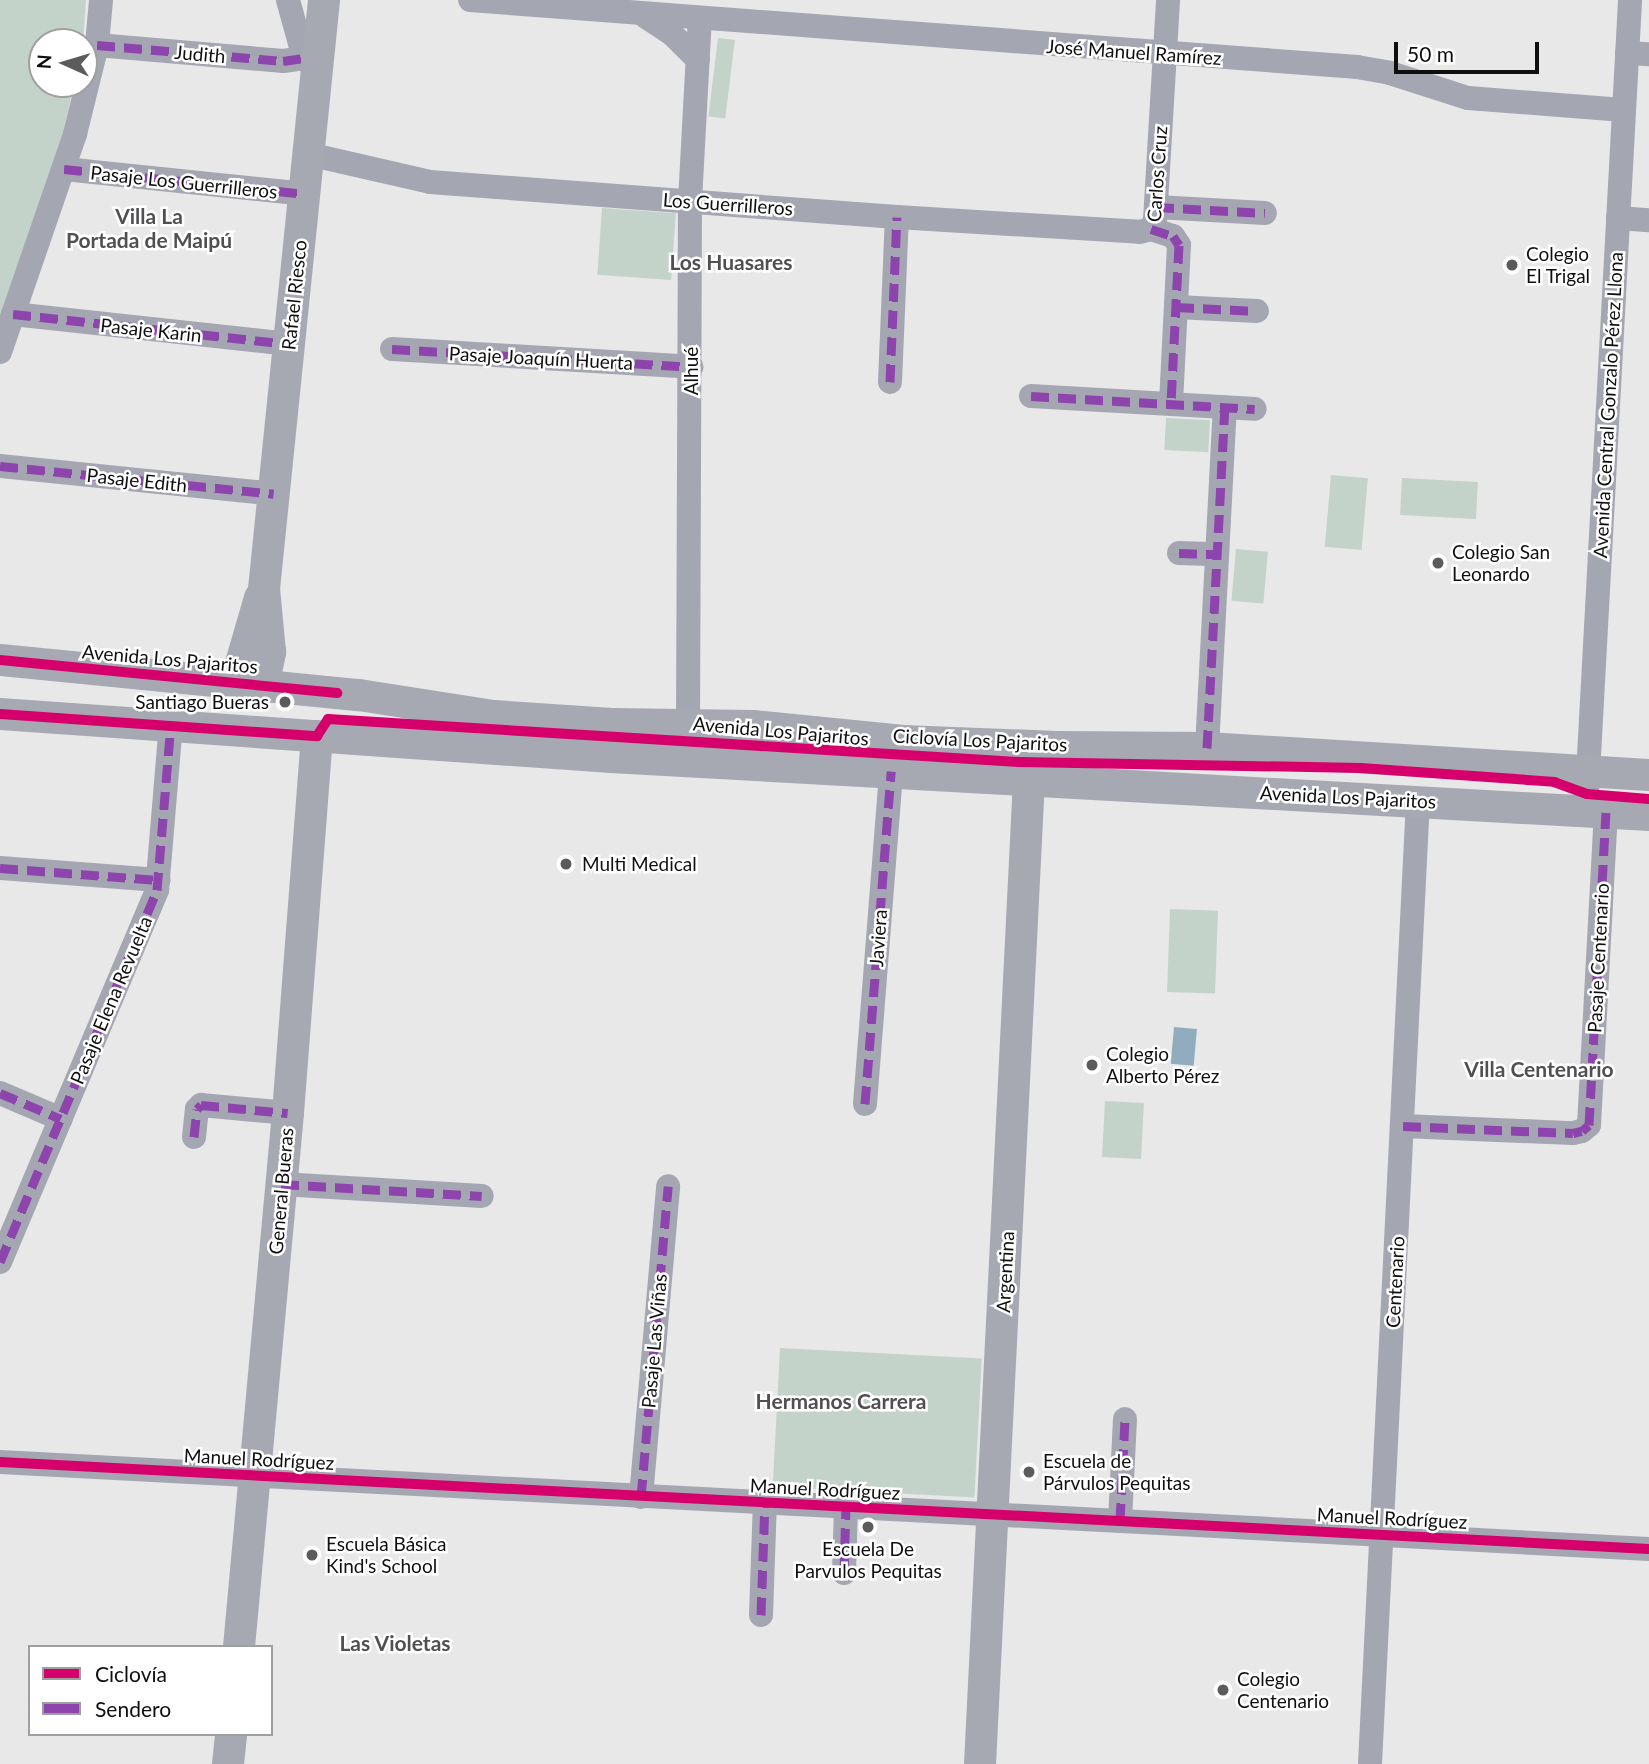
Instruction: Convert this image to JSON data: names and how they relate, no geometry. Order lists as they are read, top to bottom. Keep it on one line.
{"streets":{"main road":["Rafael Riesco","Avenida Los Pajaritos","General Bueras","Argentina"],"street":["José Manuel Ramírez","Judith","Carlos Cruz","Pasaje Los Guerrilleros","Los Guerrilleros","Pasaje Karin","Pasaje Joaquín Huerta","Alhué","Avenida Central Gonzalo Pérez Llona","Pasaje Edith","Javiera","Pasaje Centenario","Pasaje Elena Revuelta","Centenario","Pasaje Las Viñas","Manuel Rodríguez"],"cycle path":["Ciclovía Los Pajaritos"]},"crossings":[["José Manuel Ramírez","Carlos Cruz"],["José Manuel Ramírez","Alhué"],["José Manuel Ramírez","Avenida Central Gonzalo Pérez Llona"],["Judith","Rafael Riesco"],["Carlos Cruz","Los Guerrilleros"],["Pasaje Los Guerrilleros","Rafael Riesco"],["Los Guerrilleros","Rafael Riesco"],["Los Guerrilleros","Alhué"],["Rafael Riesco","Pasaje Karin"],["Rafael Riesco","Pasaje Edith"],["Rafael Riesco","Avenida Los Pajaritos"],["Pasaje Joaquín Huerta","Alhué"],["Alhué","Avenida Los Pajaritos"],["Avenida Central Gonzalo Pérez Llona","Avenida Los Pajaritos"],["Avenida Central Gonzalo Pérez Llona","Pasaje Centenario"],["Avenida Los Pajaritos","Javiera"],["Avenida Los Pajaritos","Pasaje Centenario"],["Avenida Los Pajaritos","Pasaje Elena Revuelta"],["Avenida Los Pajaritos","General Bueras"],["Avenida Los Pajaritos","Argentina"],["Avenida Los Pajaritos","Centenario"],["Pasaje Centenario","Centenario"],["General Bueras","Manuel Rodríguez"],["Argentina","Manuel Rodríguez"],["Centenario","Manuel Rodríguez"],["Pasaje Las Viñas","Manuel Rodríguez"]],"districts":["Villa La Portada de Maipú","Los Huasares","Villa Centenario","Hermanos Carrera","Las Violetas"],"places":["Colegio El Trigal","Colegio San Leonardo","Santiago Bueras","Multi Medical","Colegio Alberto Pérez","Escuela de Párvulos Pequitas","Escuela De Parvulos Pequitas","Escuela Básica Kind's School","Colegio Centenario"],"legend":["Ciclovía","Sendero"],"scale_bar":"50 m","north":"left"}
